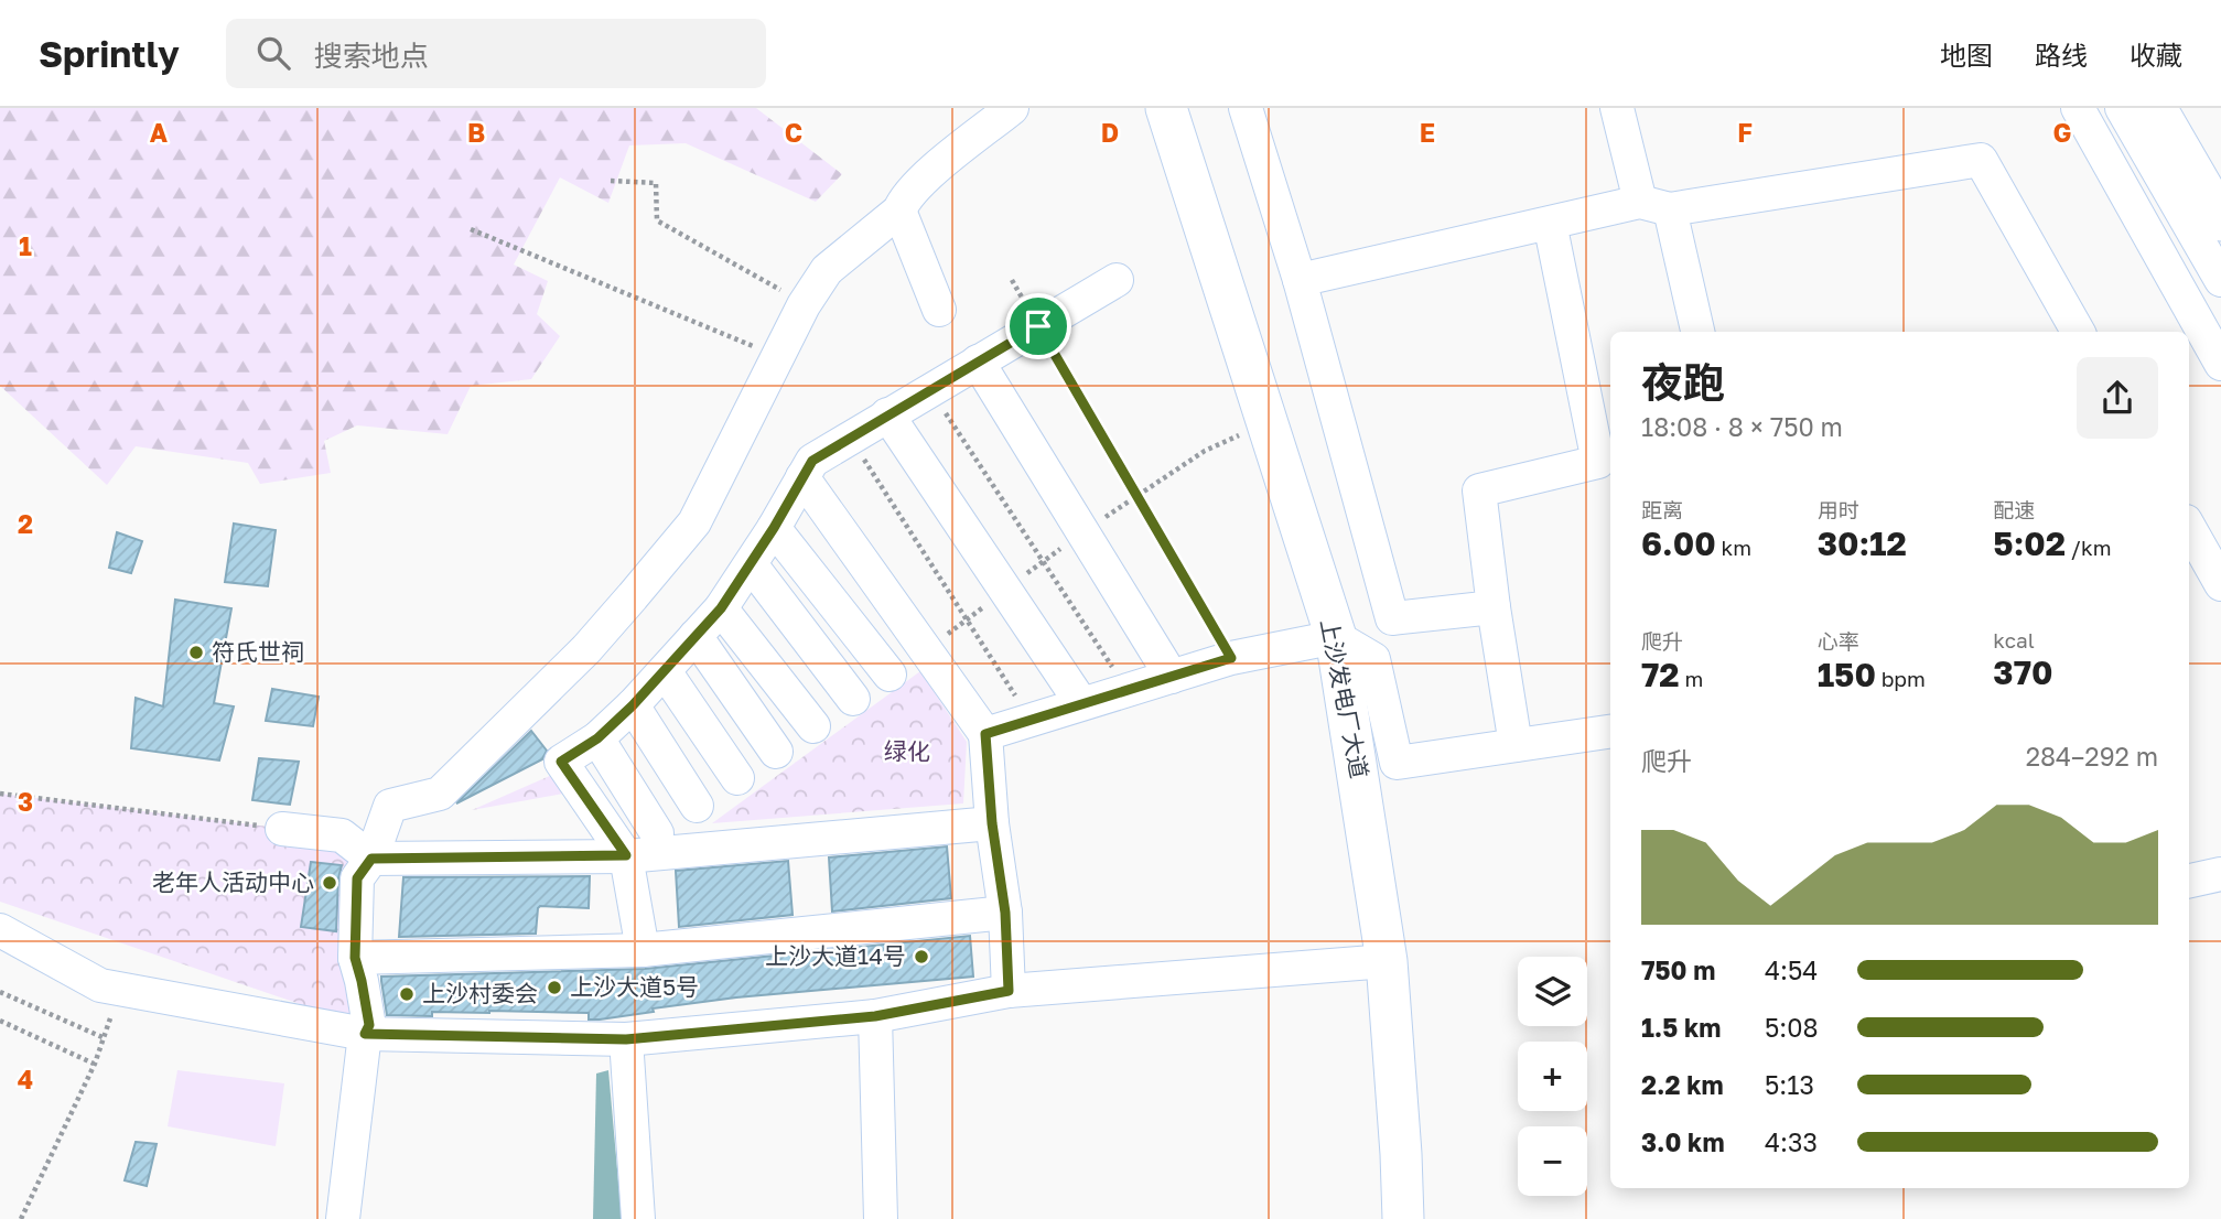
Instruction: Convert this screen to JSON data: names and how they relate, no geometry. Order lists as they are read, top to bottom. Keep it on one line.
{"streets":{"main road":["上沙发电厂大道"]},"parks":["绿化"],"places":["符氏世祠","老年人活动中心","上沙大道14号","上沙大道5号","上沙村委会"],"page":{"header":"Sprintly","search":"搜索地点","nav":["地图","路线","收藏"],"heading":["夜跑","18:08 · 8 × 750 m"],"stats":[["距离","6.00 km"],["用时","30:12"],["配速","5:02 /km"],["爬升","72 m"],["心率","150 bpm"],["kcal","370"]],"chart":["爬升","284–292 m"],"list":[{"name":"750 m","note":"4:54"},{"name":"1.5 km","note":"5:08"},{"name":"2.2 km","note":"5:13"},{"name":"3.0 km","note":"4:33"}],"map_buttons":["+","−"]},"grid":{"columns":["A","B","C","D","E","F","G"],"rows":["1","2","3","4"]}}
